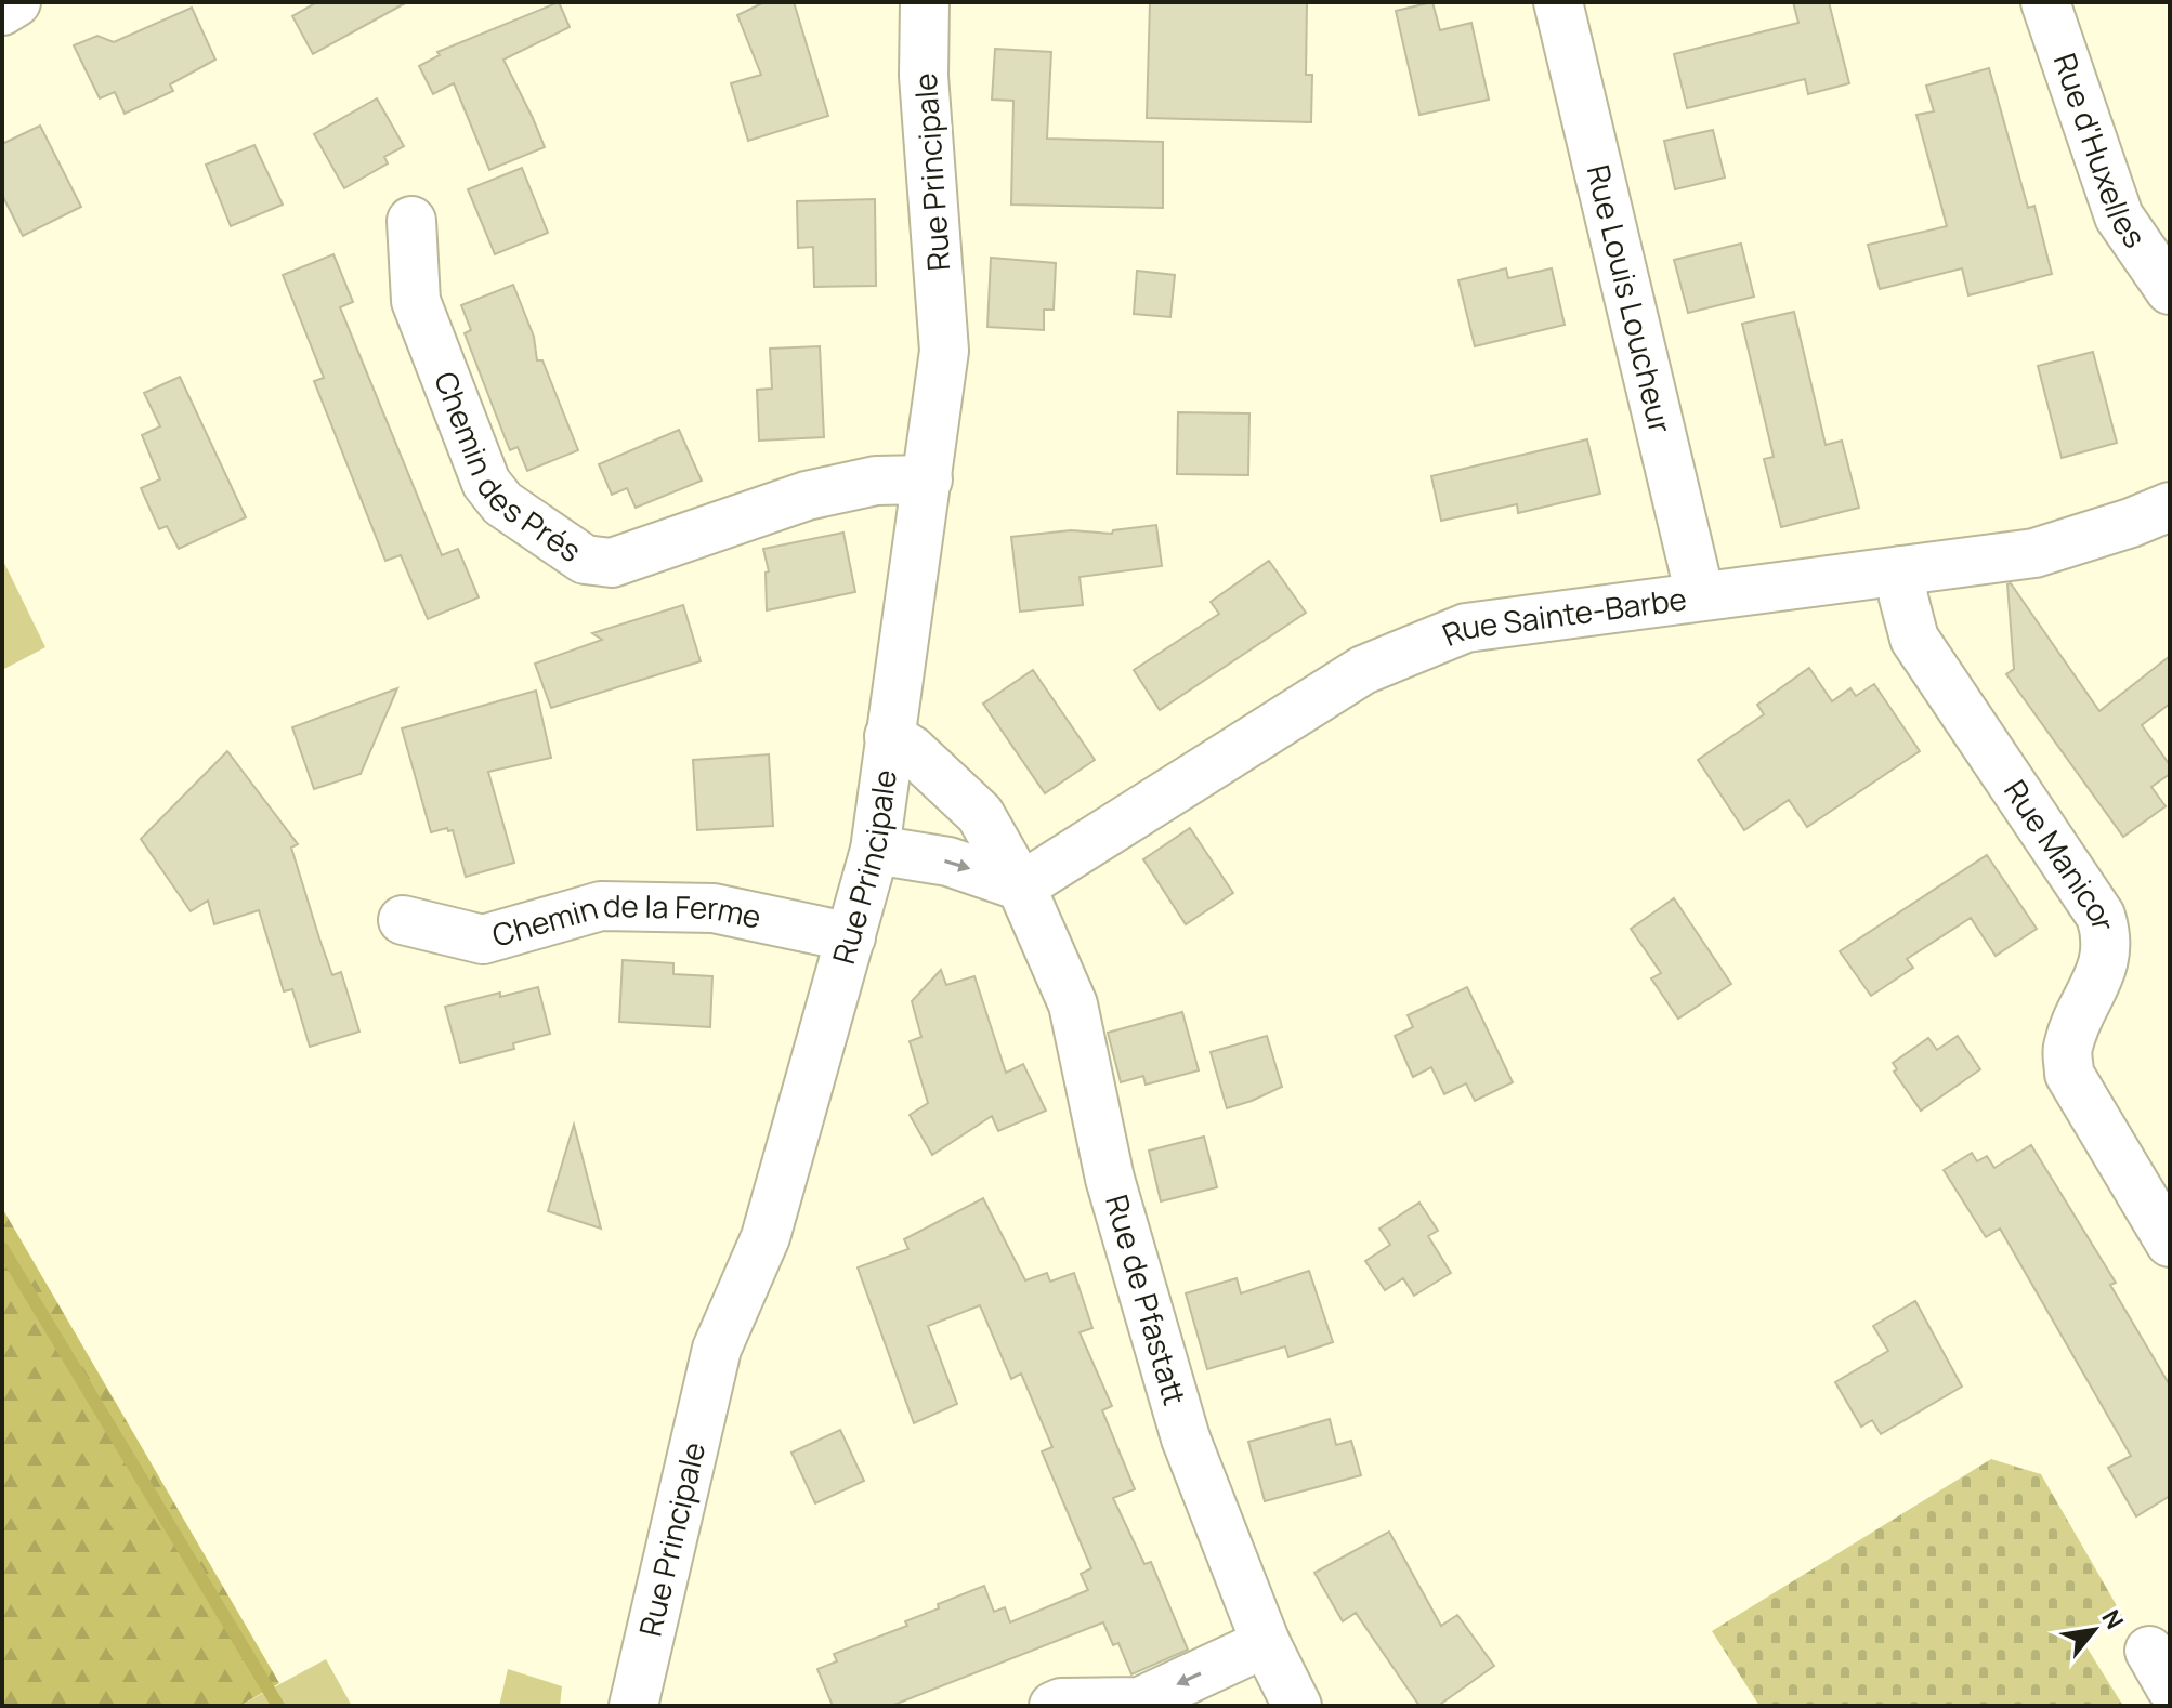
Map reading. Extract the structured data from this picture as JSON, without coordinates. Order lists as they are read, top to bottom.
{
  "streets": {
    "street": [
      "Rue d'Huxelles",
      "Rue Principale",
      "Rue Louis Loucheur",
      "Chemin des Prés",
      "Rue Sainte-Barbe",
      "Rue Manicor",
      "Chemin de la Ferme",
      "Rue de Pfastatt"
    ]
  },
  "crossings": [
    ["Rue Principale", "Chemin des Prés"],
    ["Rue Principale", "Chemin de la Ferme"],
    ["Rue Principale", "Rue de Pfastatt"],
    ["Rue Louis Loucheur", "Rue Sainte-Barbe"],
    ["Rue Sainte-Barbe", "Rue Manicor"],
    ["Rue Sainte-Barbe", "Rue de Pfastatt"]
  ],
  "north": "top right"
}
